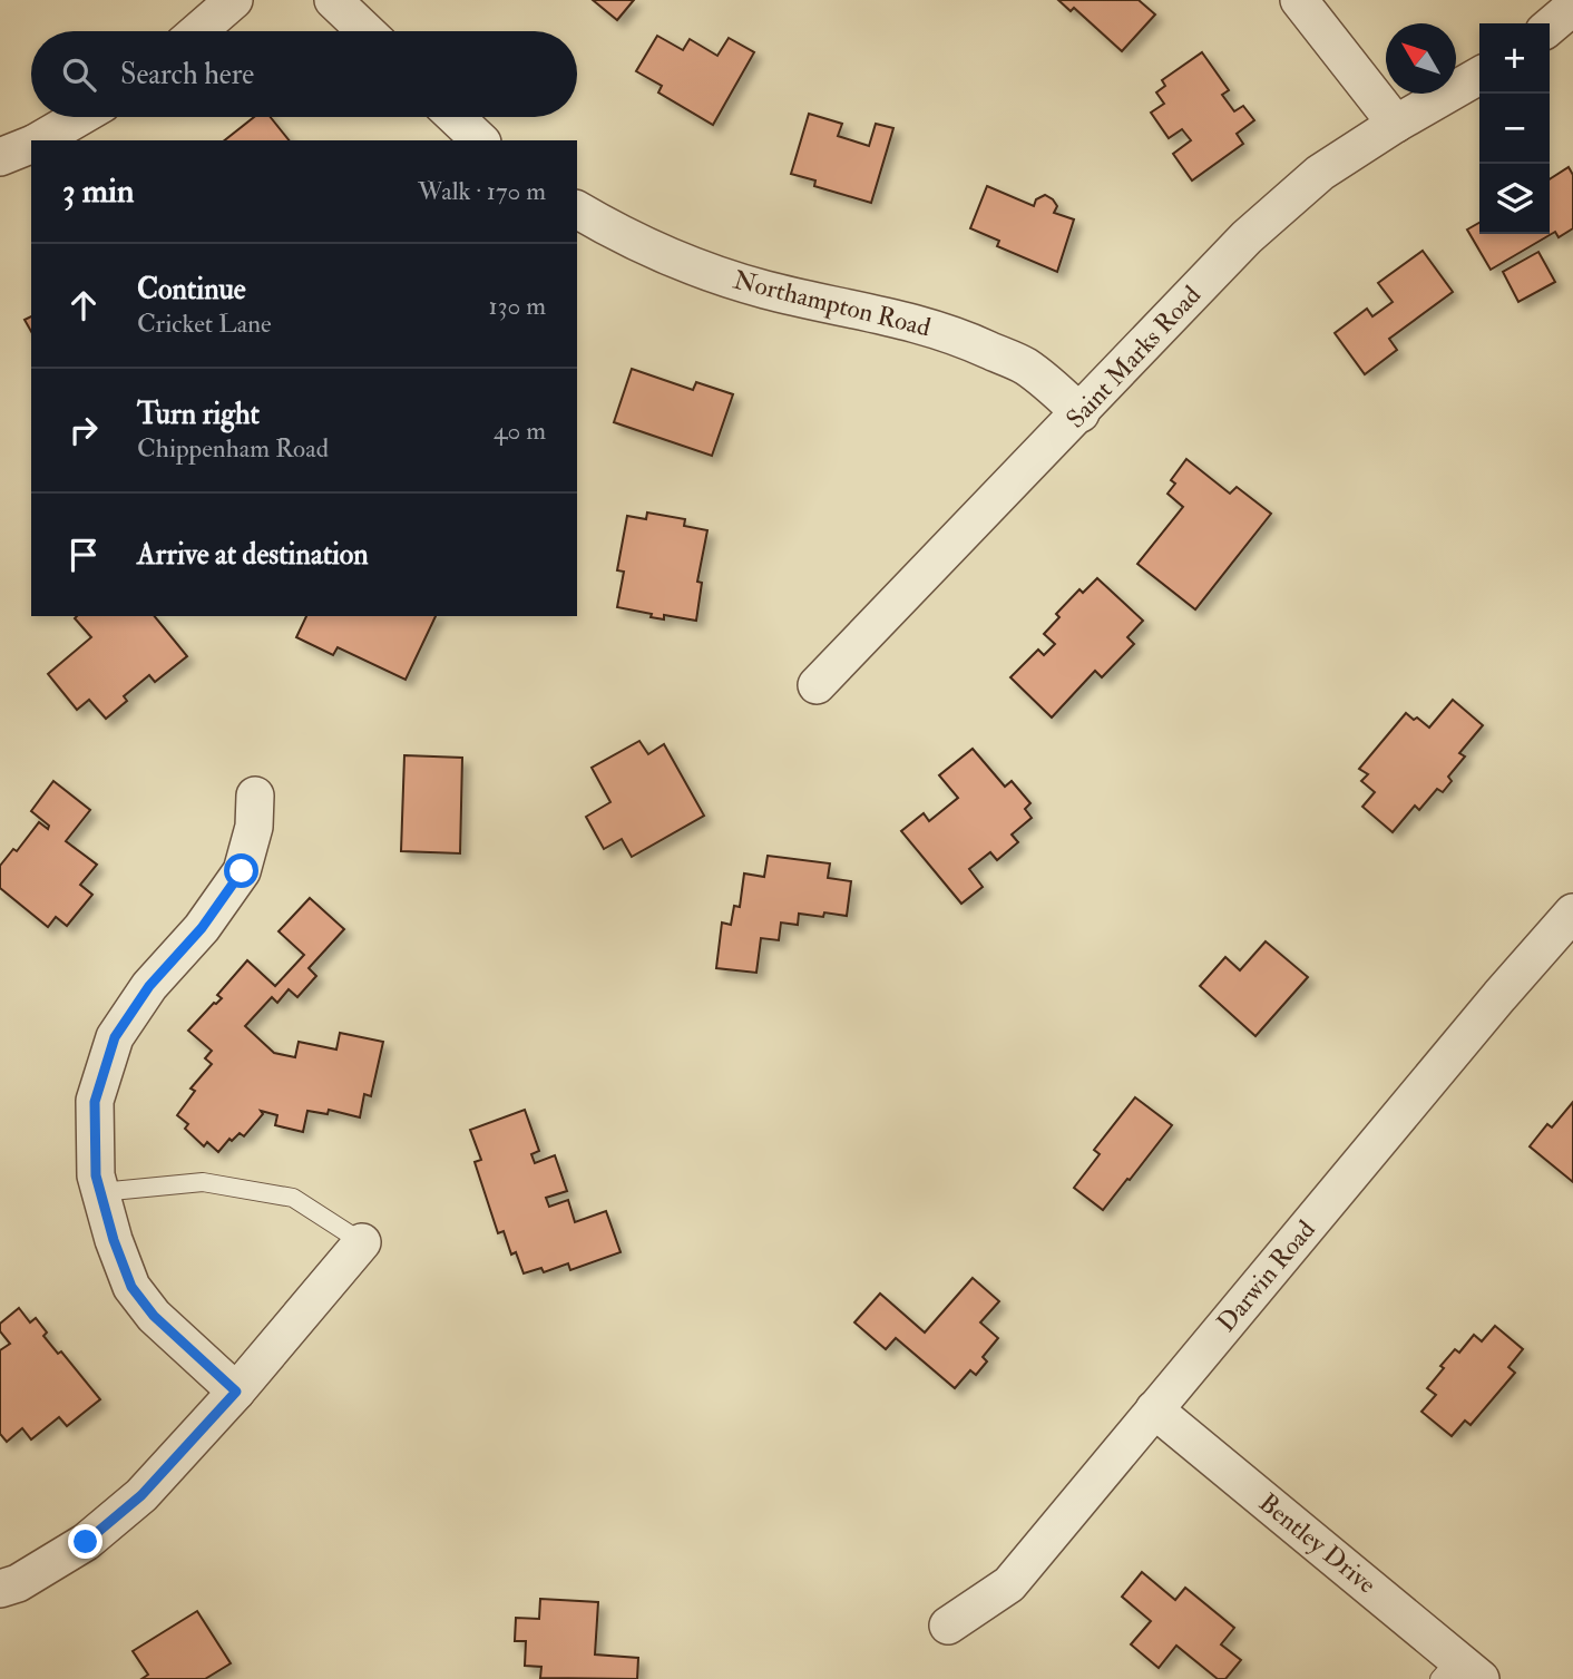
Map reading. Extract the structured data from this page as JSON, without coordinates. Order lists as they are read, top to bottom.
{
  "streets": {
    "street": [
      "Northampton Road",
      "Saint Marks Road",
      "Darwin Road",
      "Bentley Drive"
    ]
  },
  "crossings": [
    ["Northampton Road", "Saint Marks Road"],
    ["Darwin Road", "Bentley Drive"]
  ],
  "north": "top left",
  "page": {
    "map_buttons": ["+", "−"],
    "search": "Search here",
    "heading": ["3 min", "Walk · 170 m"],
    "list": [
      ["Continue", "Cricket Lane", "130 m"],
      ["Turn right", "Chippenham Road", "40 m"],
      "Arrive at destination"
    ]
  }
}
